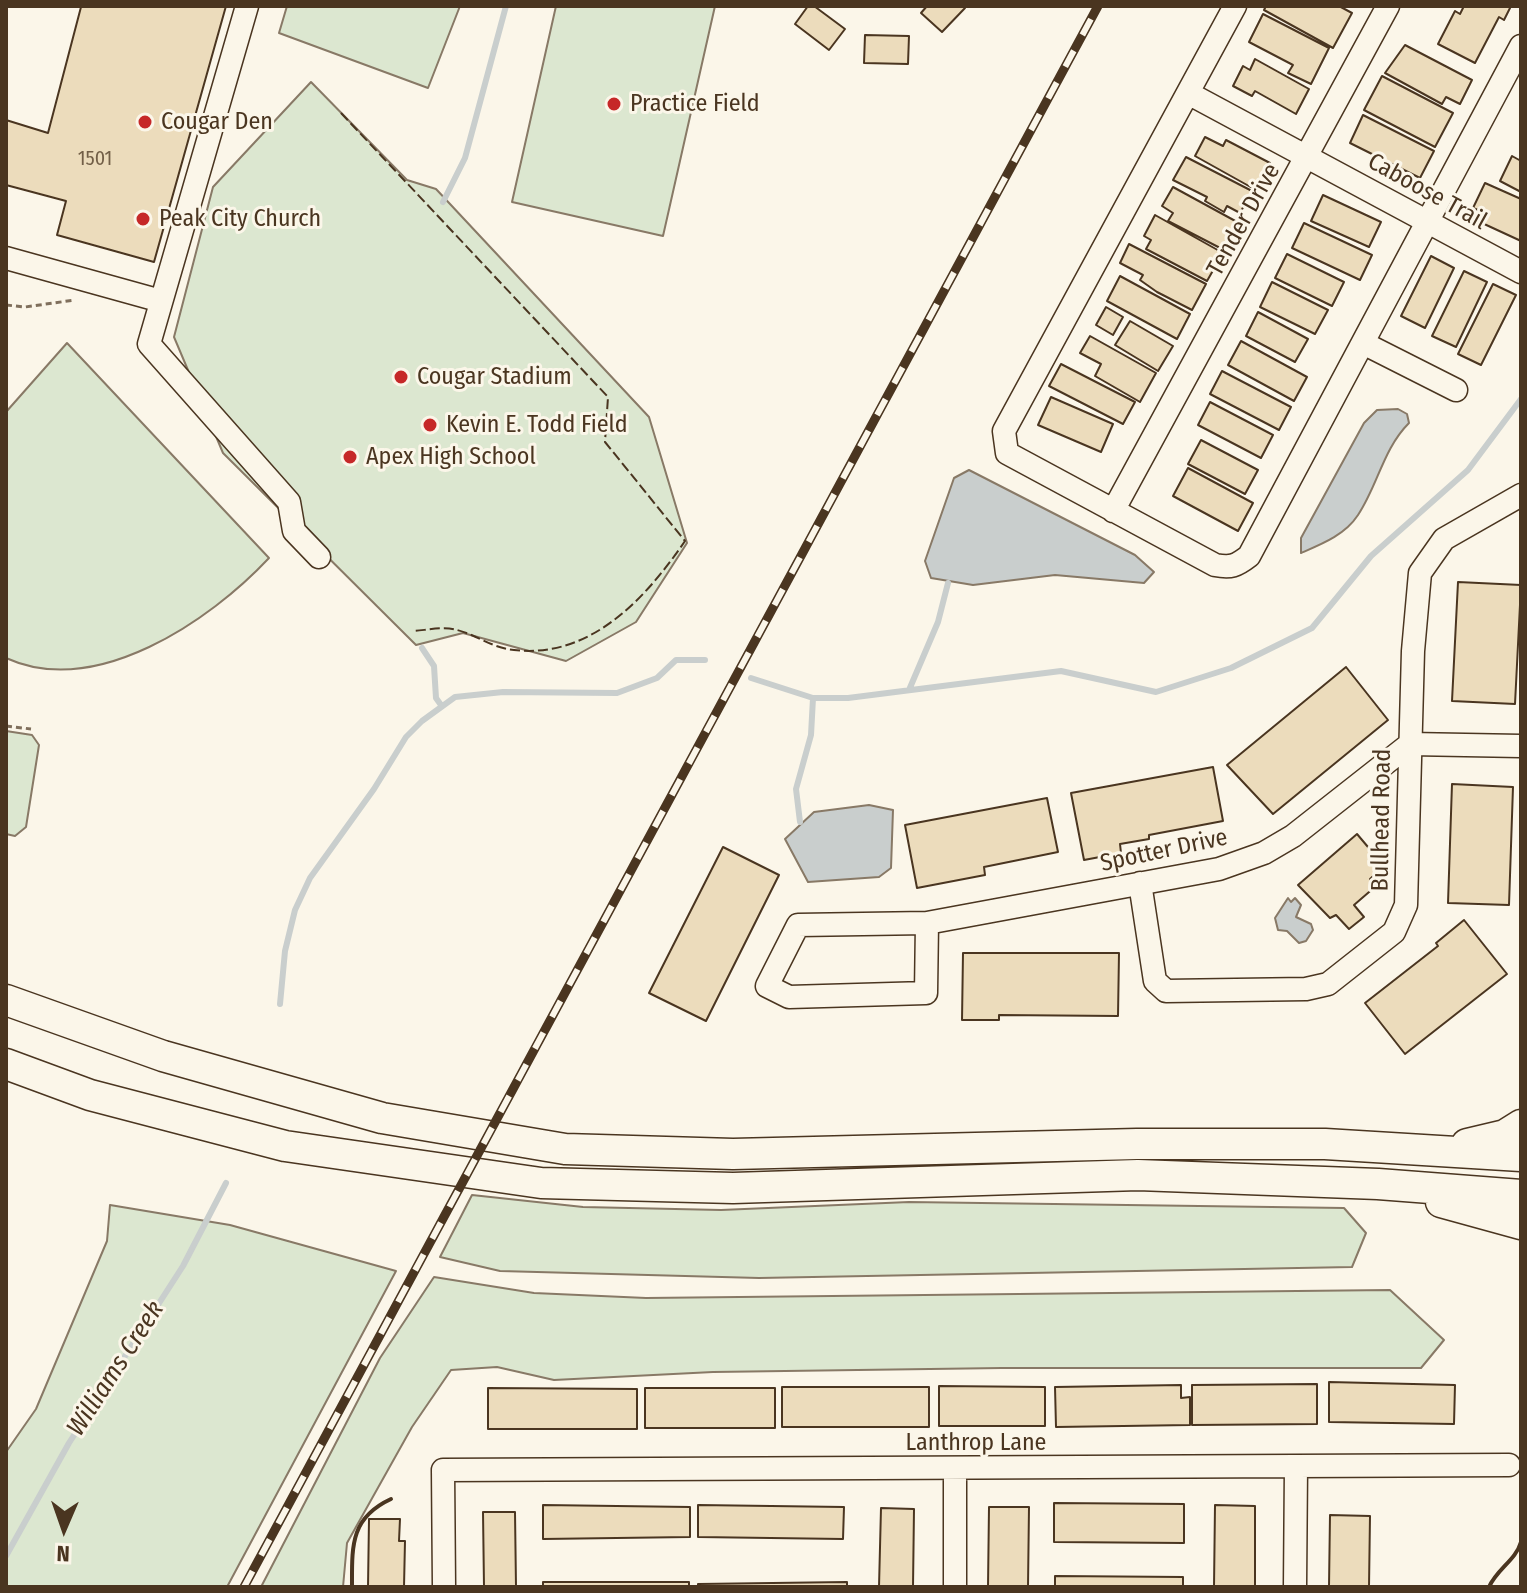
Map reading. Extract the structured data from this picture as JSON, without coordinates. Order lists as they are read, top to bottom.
{
  "streets": {
    "street": [
      "Caboose Trail",
      "Tender Drive",
      "Bullhead Road",
      "Spotter Drive",
      "Lanthrop Lane"
    ]
  },
  "crossings": [
    ["Caboose Trail", "Tender Drive"],
    ["Bullhead Road", "Spotter Drive"]
  ],
  "water": ["Williams Creek"],
  "places": [
    "Practice Field",
    "Cougar Den",
    "Peak City Church",
    "Cougar Stadium",
    "Kevin E. Todd Field",
    "Apex High School"
  ],
  "house_numbers": ["1501"],
  "north": "bottom"
}
